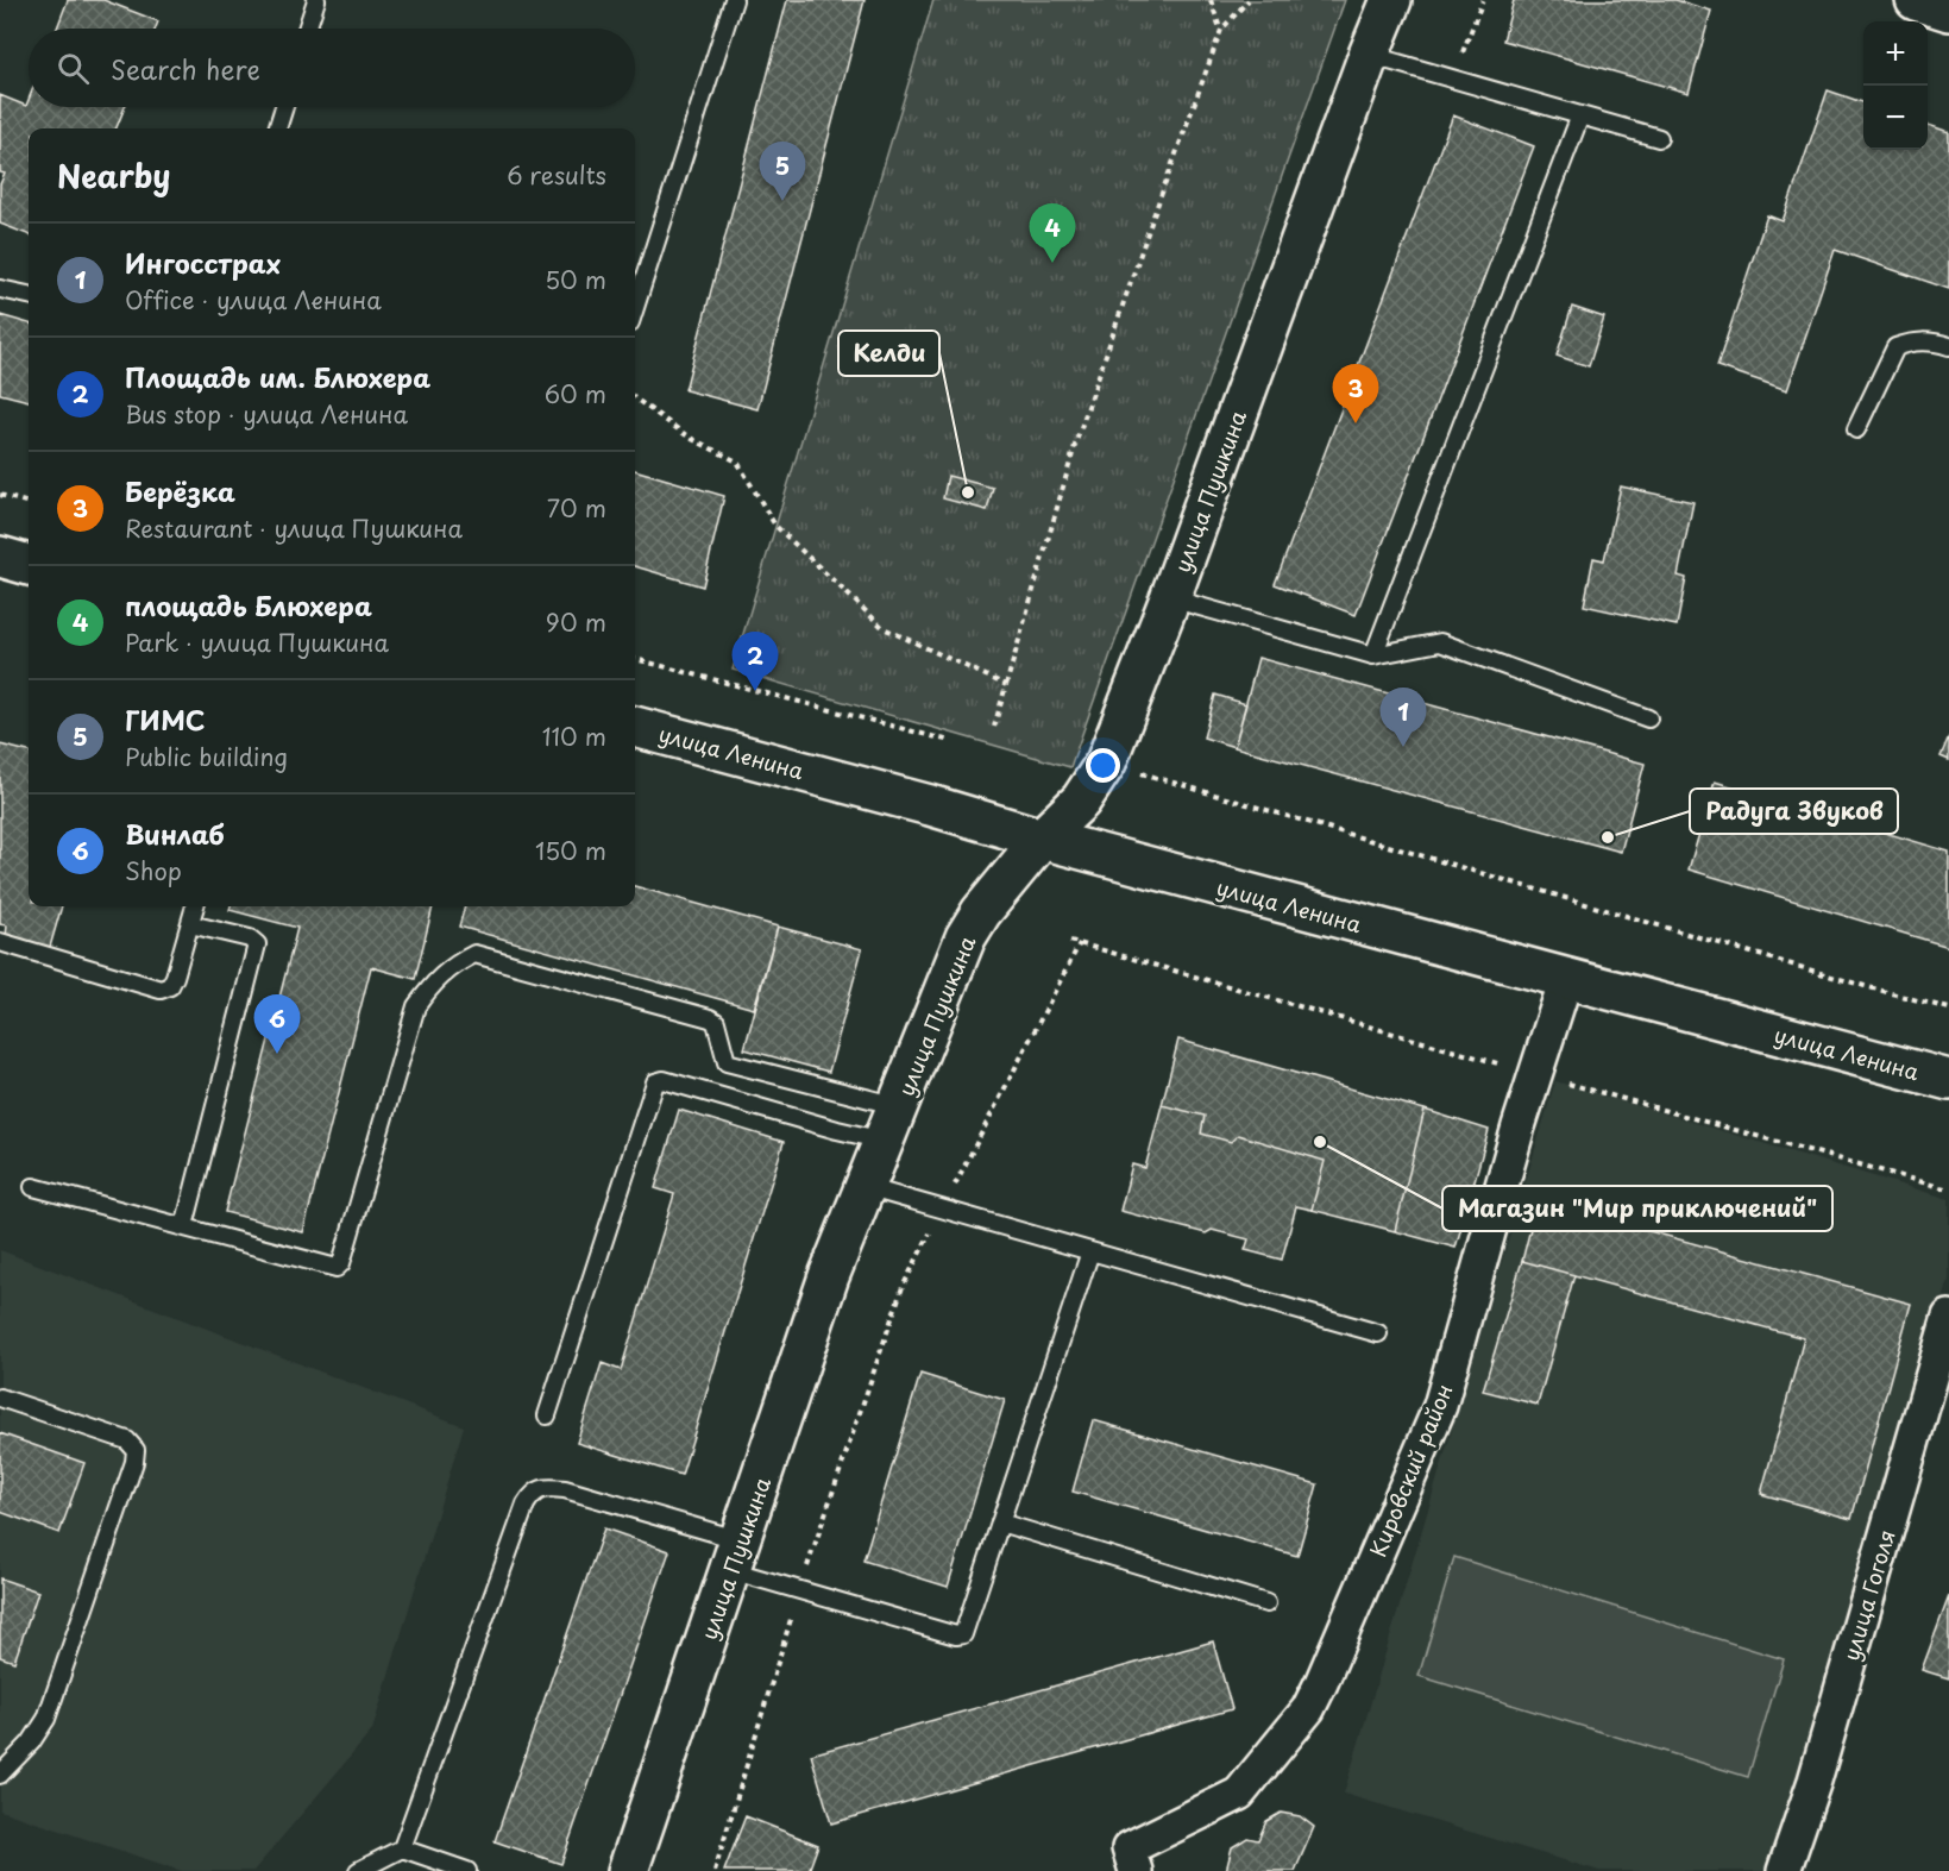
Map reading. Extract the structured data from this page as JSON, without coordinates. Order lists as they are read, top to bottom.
{
  "streets": {
    "street": [
      "улица Пушкина",
      "улица Ленина",
      "Кировский район",
      "улица Гоголя"
    ]
  },
  "crossings": [
    ["улица Пушкина", "улица Ленина"],
    ["улица Ленина", "Кировский район"]
  ],
  "places": ["Келди", "Радуга Звуков", "Магазин \"Мир приключений\""],
  "page": {
    "map_buttons": ["+", "−"],
    "search": "Search here",
    "heading": ["Nearby", "6 results"],
    "pins": [
      "5",
      "4",
      "3",
      "2",
      "1",
      "6"
    ],
    "list": [
      {
        "mark": "1",
        "name": "Ингосстрах",
        "note": "Office · улица Ленина",
        "value": "50 m"
      },
      {
        "mark": "2",
        "name": "Площадь им. Блюхера",
        "note": "Bus stop · улица Ленина",
        "value": "60 m"
      },
      {
        "mark": "3",
        "name": "Берёзка",
        "note": "Restaurant · улица Пушкина",
        "value": "70 m"
      },
      {
        "mark": "4",
        "name": "площадь Блюхера",
        "note": "Park · улица Пушкина",
        "value": "90 m"
      },
      {
        "mark": "5",
        "name": "ГИМС",
        "note": "Public building",
        "value": "110 m"
      },
      {
        "mark": "6",
        "name": "Винлаб",
        "note": "Shop",
        "value": "150 m"
      }
    ]
  }
}
